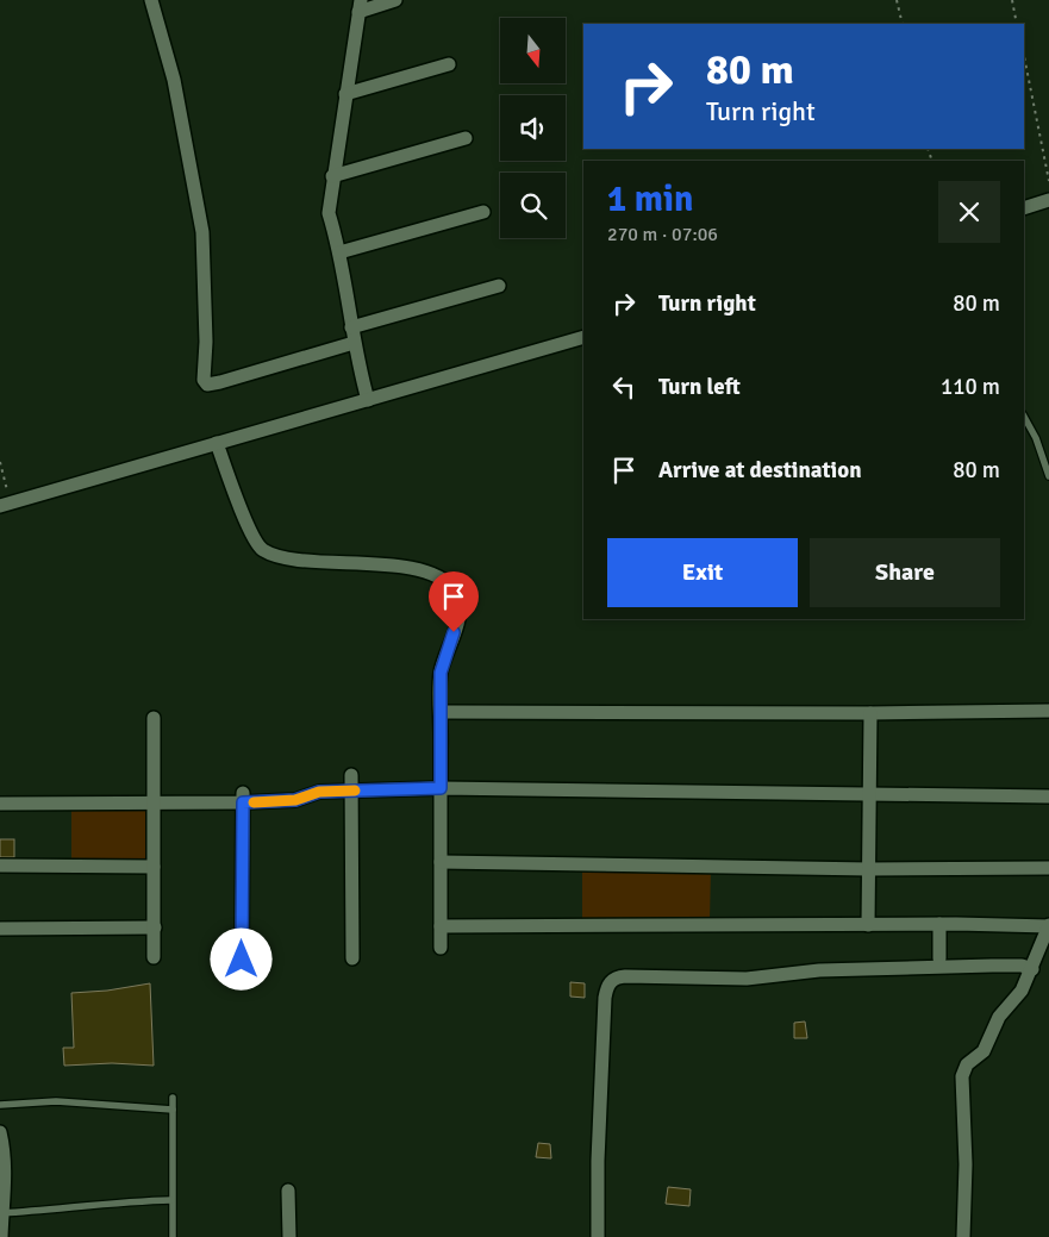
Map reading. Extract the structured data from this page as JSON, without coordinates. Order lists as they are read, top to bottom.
{
  "north": "bottom",
  "page": {
    "turn": ["80 m", "Turn right"],
    "heading": ["1 min", "270 m · 07:06"],
    "list": [
      {
        "name": "Turn right",
        "value": "80 m"
      },
      {
        "name": "Turn left",
        "value": "110 m"
      },
      {
        "name": "Arrive at destination",
        "value": "80 m"
      }
    ],
    "buttons": ["Exit", "Share"]
  }
}
